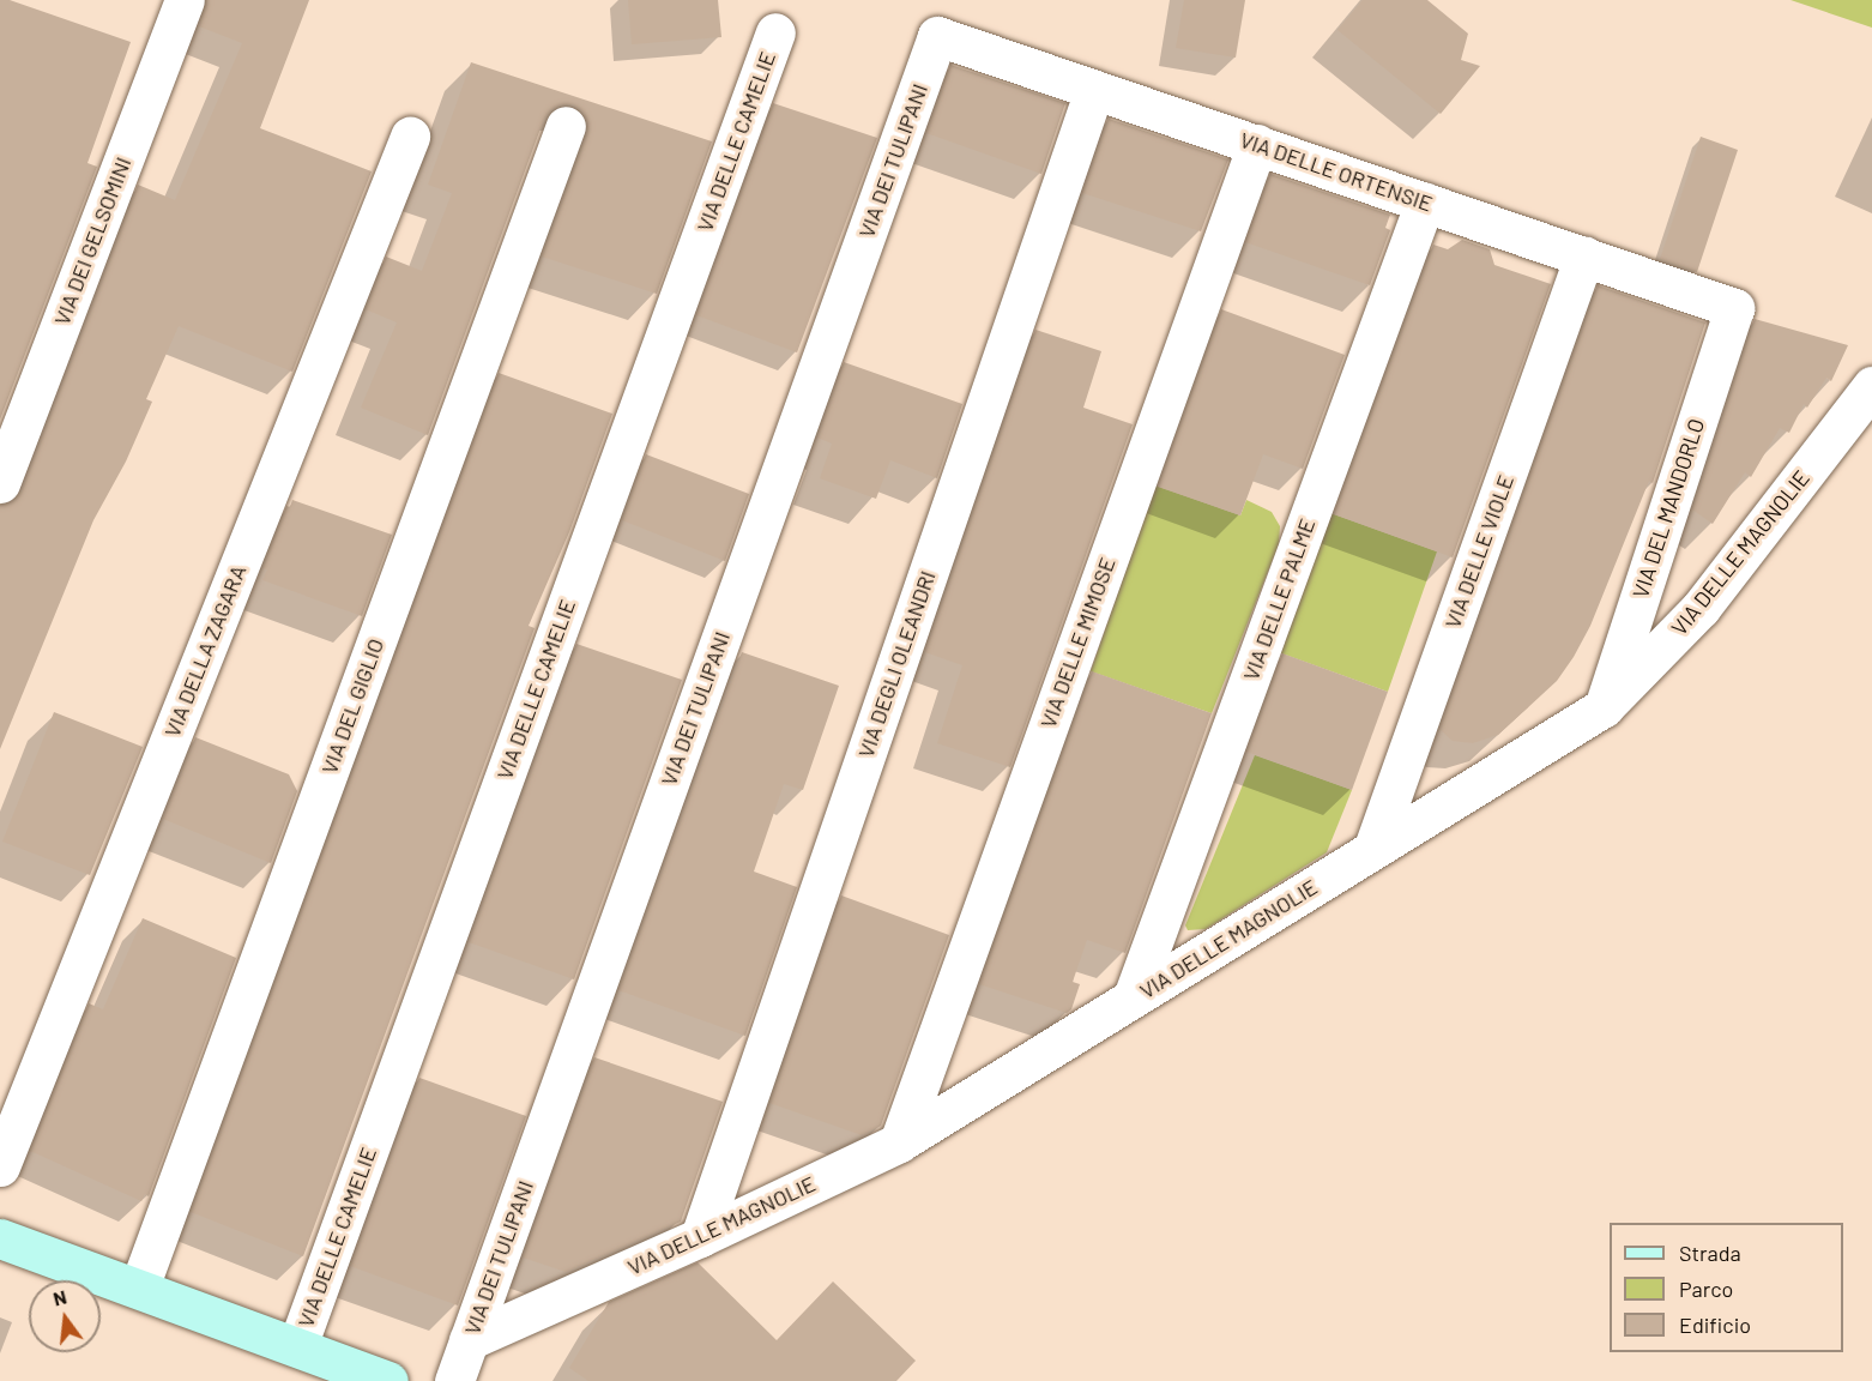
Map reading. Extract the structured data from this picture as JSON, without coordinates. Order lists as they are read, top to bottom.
{
  "streets": {
    "street": [
      "VIA DELLE CAMELIE",
      "VIA DEI TULIPANI",
      "VIA DELLE ORTENSIE",
      "VIA DEI GELSOMINI",
      "VIA DEL MANDORLO",
      "VIA DELLE VIOLE",
      "VIA DELLE MAGNOLIE",
      "VIA DELLE PALME",
      "VIA DELLE MIMOSE",
      "VIA DELLA ZAGARA",
      "VIA DEGLI OLEANDRI",
      "VIA DEL GIGLIO"
    ]
  },
  "crossings": [
    ["VIA DEI TULIPANI", "VIA DELLE ORTENSIE"],
    ["VIA DEI TULIPANI", "VIA DELLE MAGNOLIE"],
    ["VIA DELLE ORTENSIE", "VIA DEL MANDORLO"],
    ["VIA DELLE ORTENSIE", "VIA DELLE VIOLE"],
    ["VIA DELLE ORTENSIE", "VIA DELLE PALME"],
    ["VIA DELLE ORTENSIE", "VIA DELLE MIMOSE"],
    ["VIA DELLE ORTENSIE", "VIA DEGLI OLEANDRI"],
    ["VIA DEL MANDORLO", "VIA DELLE MAGNOLIE"],
    ["VIA DELLE VIOLE", "VIA DELLE MAGNOLIE"],
    ["VIA DELLE MAGNOLIE", "VIA DELLE PALME"],
    ["VIA DELLE MAGNOLIE", "VIA DELLE MIMOSE"],
    ["VIA DELLE MAGNOLIE", "VIA DEGLI OLEANDRI"]
  ],
  "legend": ["Strada", "Parco", "Edificio"],
  "north": "top"
}
